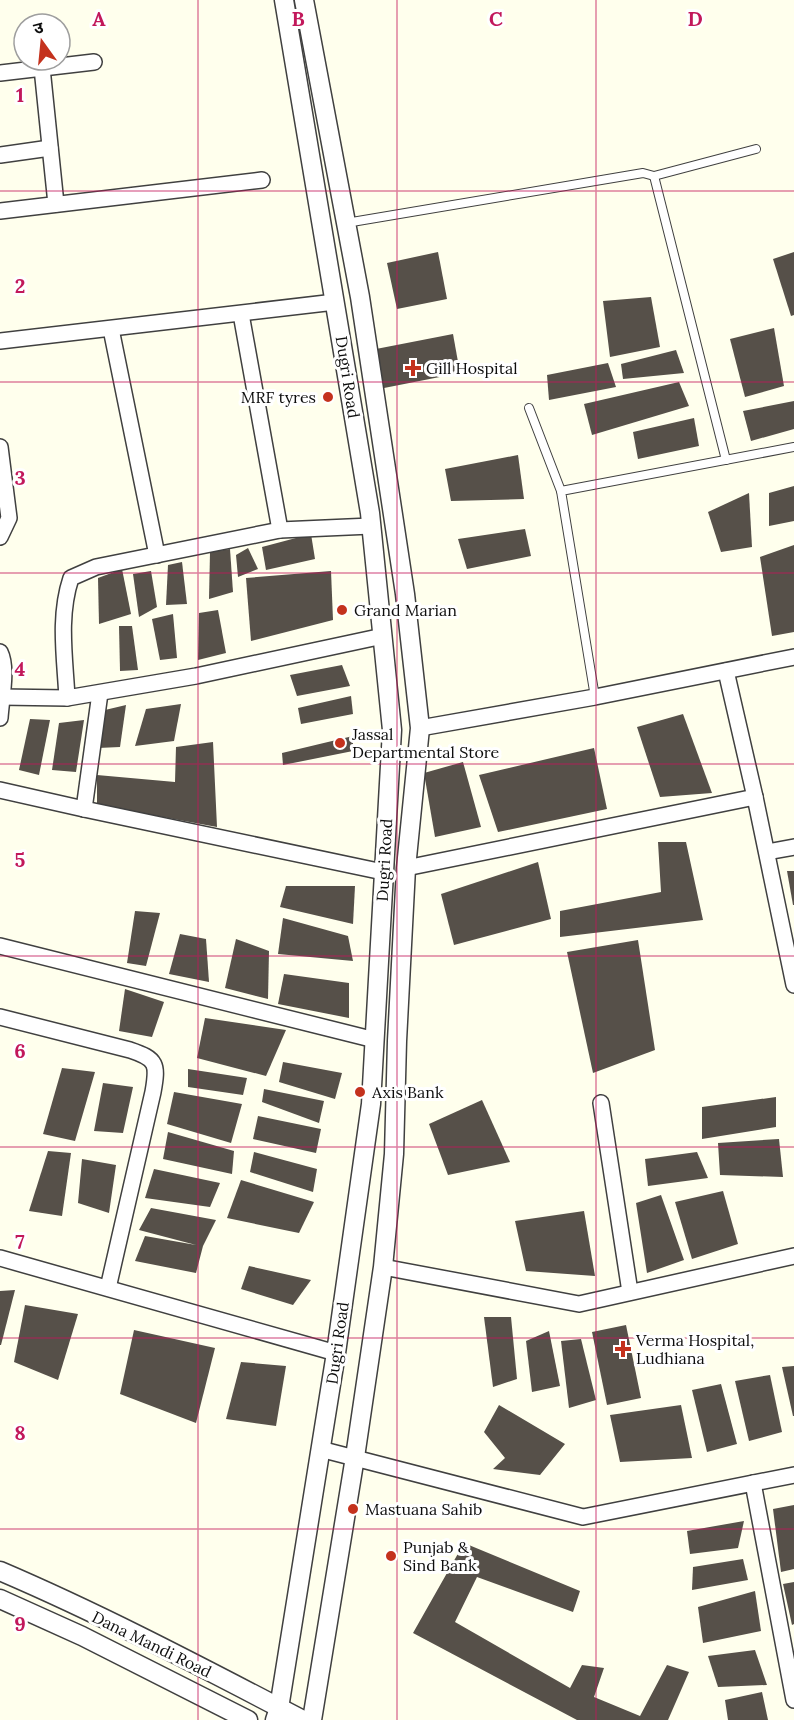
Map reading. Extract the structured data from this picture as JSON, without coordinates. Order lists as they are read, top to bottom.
{
  "streets": {
    "street": ["Dugri Road", "Dana Mandi Road"]
  },
  "crossings": [
    ["Dugri Road", "Dana Mandi Road"]
  ],
  "places": {
    "health": ["Gill Hospital", "Verma Hospital, Ludhiana"],
    "other": [
      "MRF tyres",
      "Grand Marian",
      "Jassal Departmental Store",
      "Axis Bank",
      "Mastuana Sahib",
      "Punjab & Sind Bank"
    ]
  },
  "north": "top",
  "grid": {
    "columns": [
      "A",
      "B",
      "C",
      "D"
    ],
    "rows": [
      "1",
      "2",
      "3",
      "4",
      "5",
      "6",
      "7",
      "8",
      "9"
    ]
  }
}
